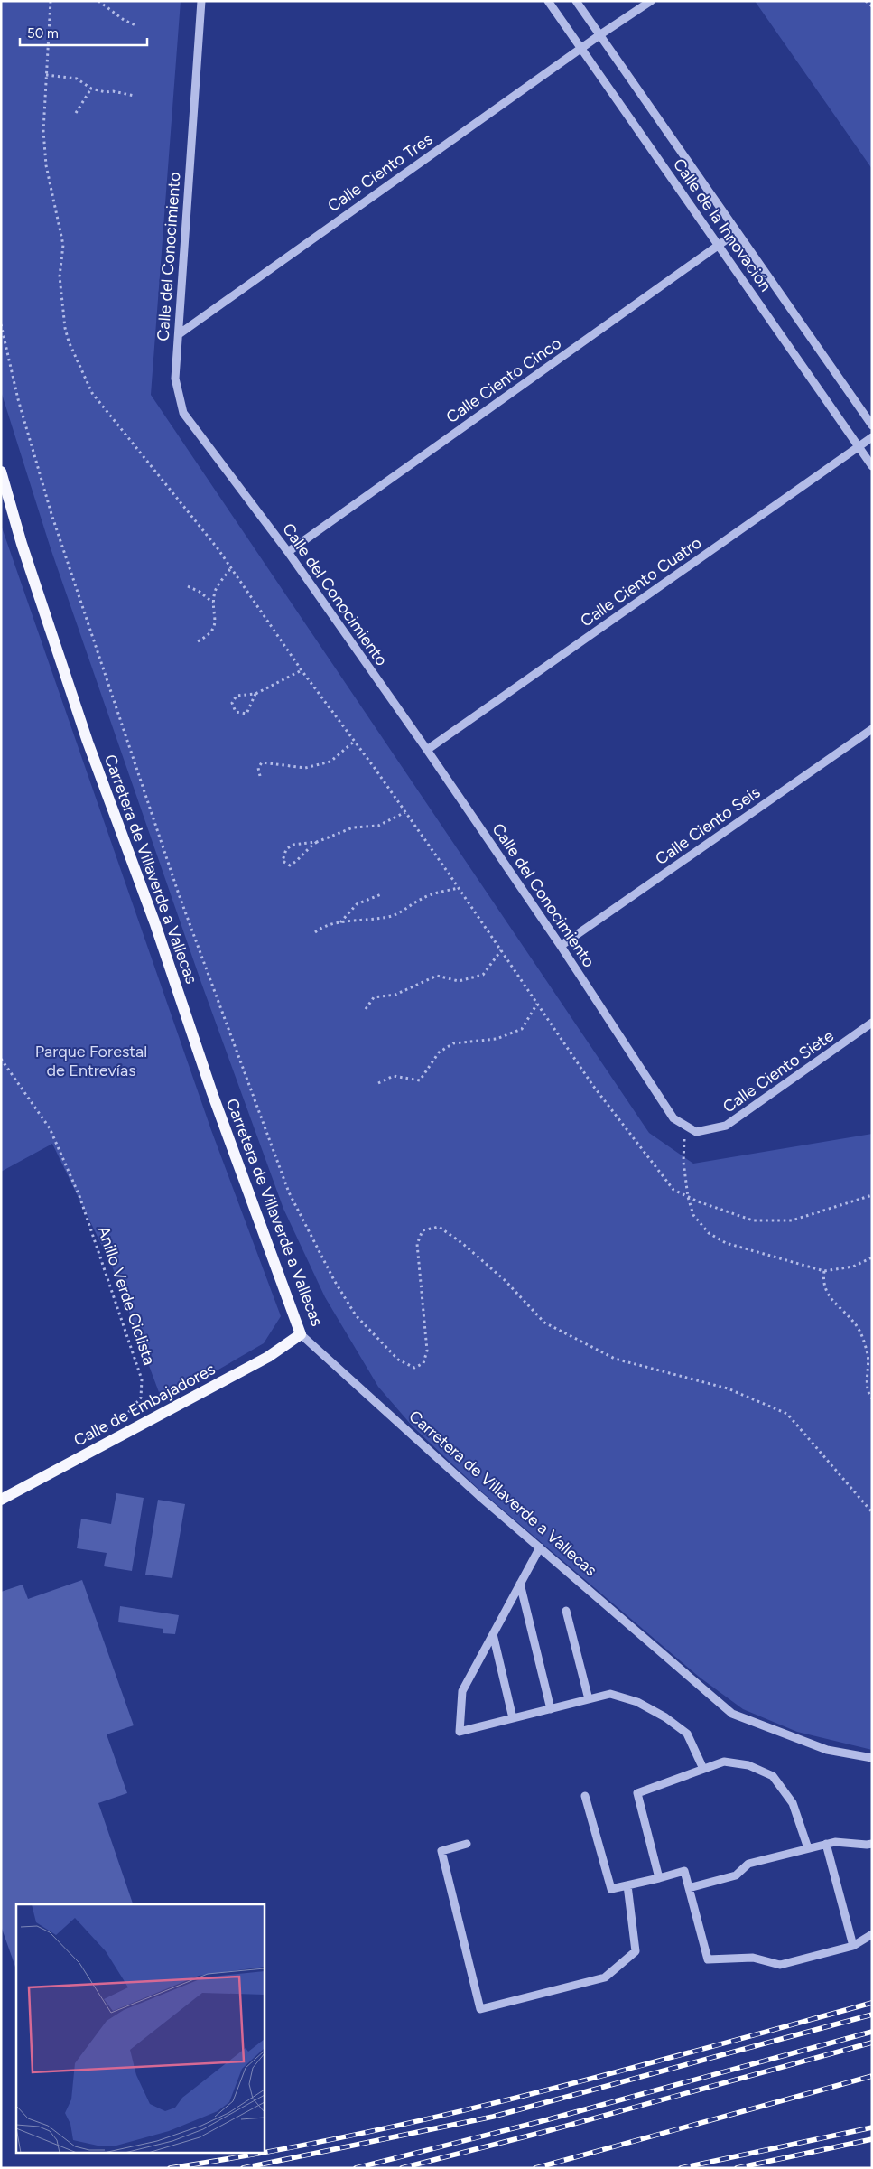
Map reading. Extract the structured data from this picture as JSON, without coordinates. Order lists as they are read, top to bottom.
{
  "streets": {
    "main road": ["Carretera de Villaverde a Vallecas", "Calle de Embajadores"],
    "street": [
      "Calle Ciento Tres",
      "Calle de la Innovación",
      "Calle del Conocimiento",
      "Calle Ciento Cinco",
      "Calle Ciento Cuatro",
      "Calle Ciento Seis",
      "Calle Ciento Siete"
    ],
    "path": ["Anillo Verde Ciclista"]
  },
  "crossings": [
    ["Calle Ciento Tres", "Calle de la Innovación"],
    ["Calle Ciento Tres", "Calle del Conocimiento"],
    ["Calle de la Innovación", "Calle Ciento Cinco"],
    ["Calle de la Innovación", "Calle Ciento Cuatro"],
    ["Calle del Conocimiento", "Calle Ciento Cinco"],
    ["Calle del Conocimiento", "Calle Ciento Cuatro"],
    ["Calle del Conocimiento", "Calle Ciento Seis"],
    ["Calle del Conocimiento", "Calle Ciento Siete"],
    ["Carretera de Villaverde a Vallecas", "Calle de Embajadores"]
  ],
  "parks": ["Parque Forestal de Entrevías"],
  "scale_bar": "50 m"
}
